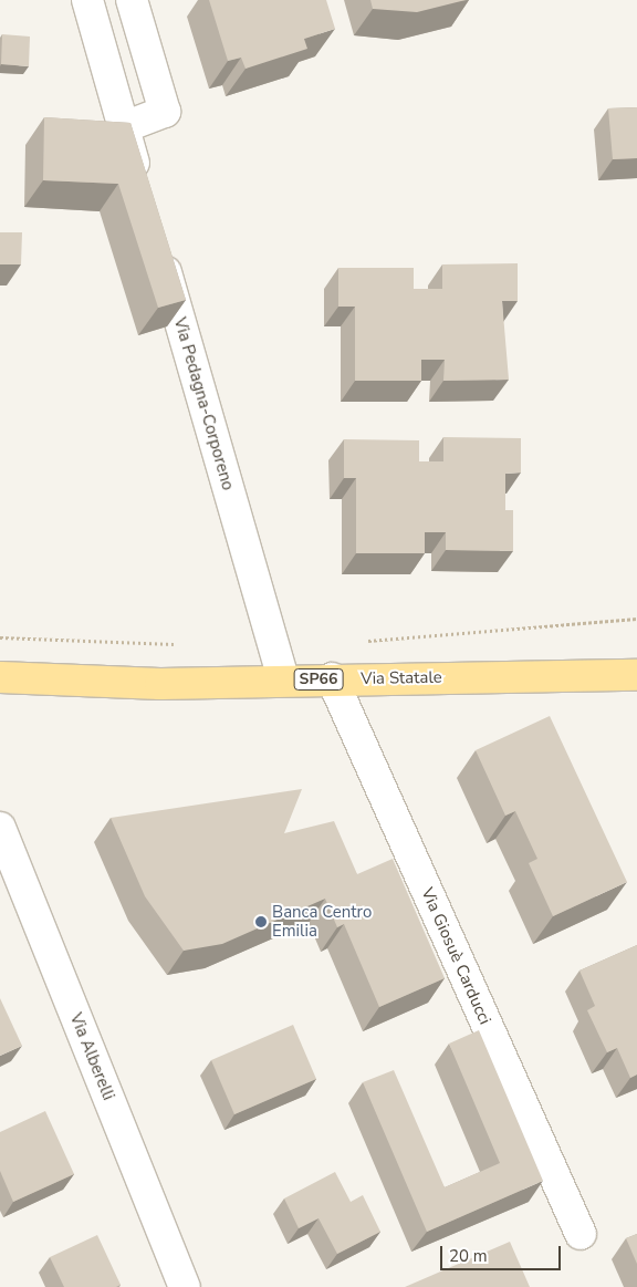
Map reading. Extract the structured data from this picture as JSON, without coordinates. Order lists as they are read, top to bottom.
{
  "streets": {
    "main road": ["Via Statale", "SP66"],
    "street": ["Via Pedagna-Corporeno", "Via Giosuè Carducci", "Via Alberelli"]
  },
  "crossings": [
    ["Via Pedagna-Corporeno", "Via Statale"],
    ["Via Statale", "Via Giosuè Carducci"]
  ],
  "places": ["Banca Centro Emilia"],
  "scale_bar": "20 m"
}
